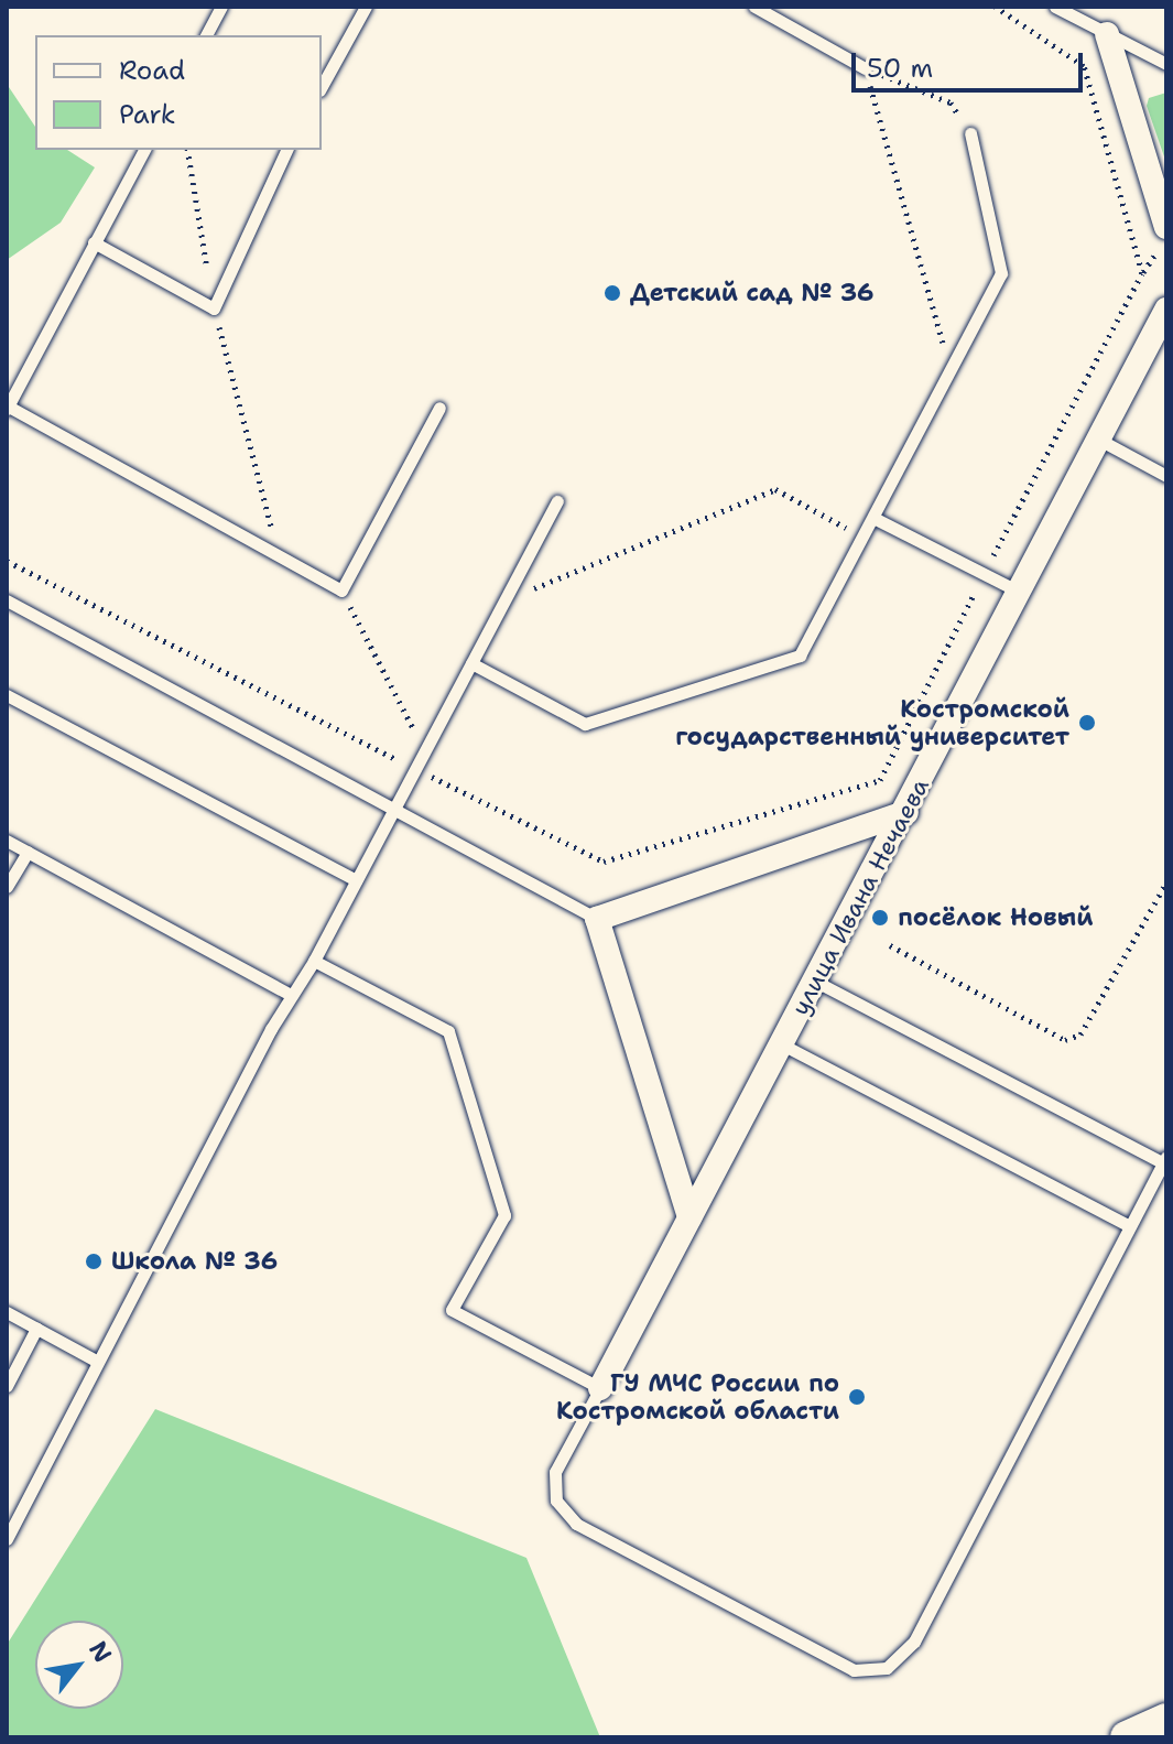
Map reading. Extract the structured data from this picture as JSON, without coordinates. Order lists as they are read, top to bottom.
{
  "streets": {
    "street": ["улица Ивана Нечаева"]
  },
  "places": [
    "Детский сад № 36",
    "Костромской государственный университет",
    "посёлок Новый",
    "Школа № 36",
    "ГУ МЧС России по Костромской области"
  ],
  "legend": ["Road", "Park"],
  "scale_bar": "50 m",
  "north": "top right"
}
